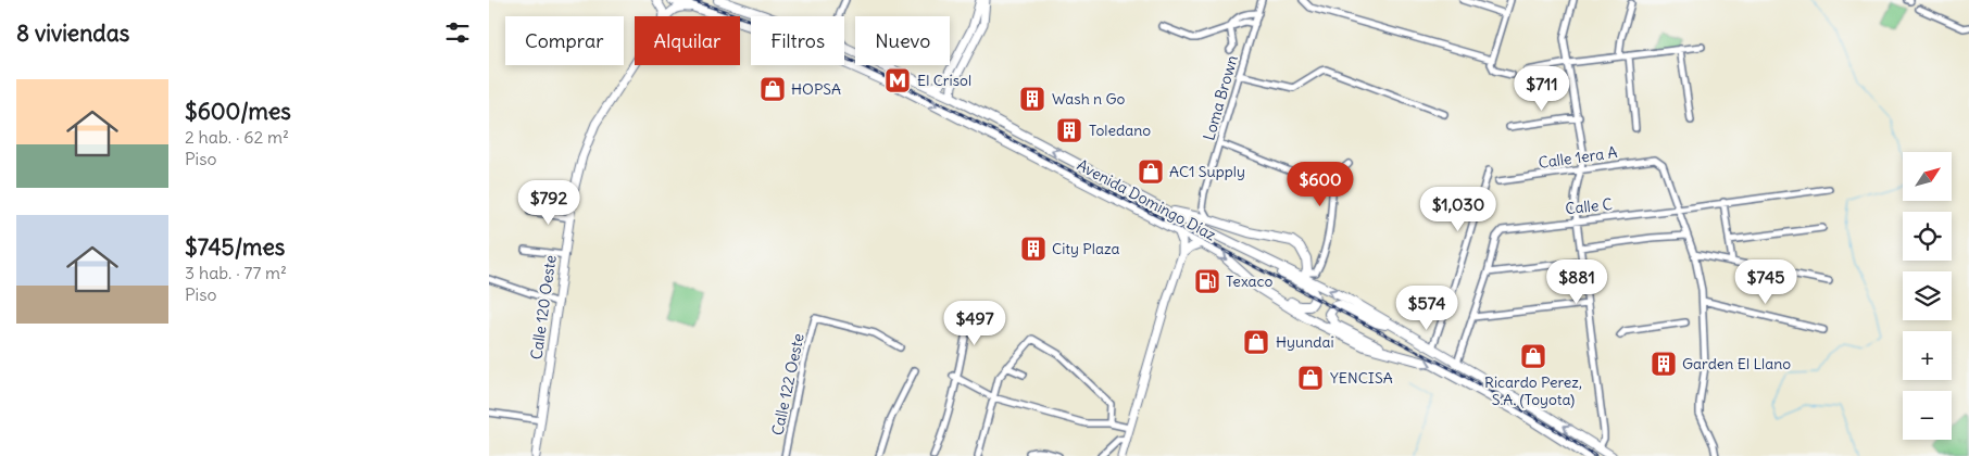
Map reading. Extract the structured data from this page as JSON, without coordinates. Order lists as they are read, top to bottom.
{
  "streets": {
    "main road": ["Avenida Domingo Díaz"],
    "street": [
      "Loma Brown",
      "Calle 1era A",
      "Calle C",
      "Calle 120 Oeste",
      "Calle 122 Oeste"
    ]
  },
  "crossings": [
    ["Calle 1era A", "Calle C"],
    ["Avenida Domingo Díaz", "Calle 120 Oeste"]
  ],
  "places": {
    "metro station": ["El Crisol"],
    "shop": [
      "HOPSA",
      "AC1 Supply",
      "Hyundai",
      "Ricardo Perez, S.A. (Toyota)",
      "YENCISA"
    ],
    "building": [
      "Wash n Go",
      "Toledano",
      "City Plaza",
      "Garden El Llano"
    ],
    "fuel station": ["Texaco"]
  },
  "north": "top right",
  "page": {
    "heading": "8 viviendas",
    "chip": [
      "Comprar",
      "Alquilar",
      "Filtros",
      "Nuevo"
    ],
    "list": [
      {
        "name": "$600/mes",
        "note": "2 hab. · 62 m² · Piso"
      },
      {
        "name": "$745/mes",
        "note": "3 hab. · 77 m² · Piso"
      }
    ],
    "price": [
      "$711",
      "$600",
      "$792",
      "$1,030",
      "$881",
      "$745",
      "$574",
      "$497"
    ],
    "map_buttons": ["+", "−"]
  }
}
